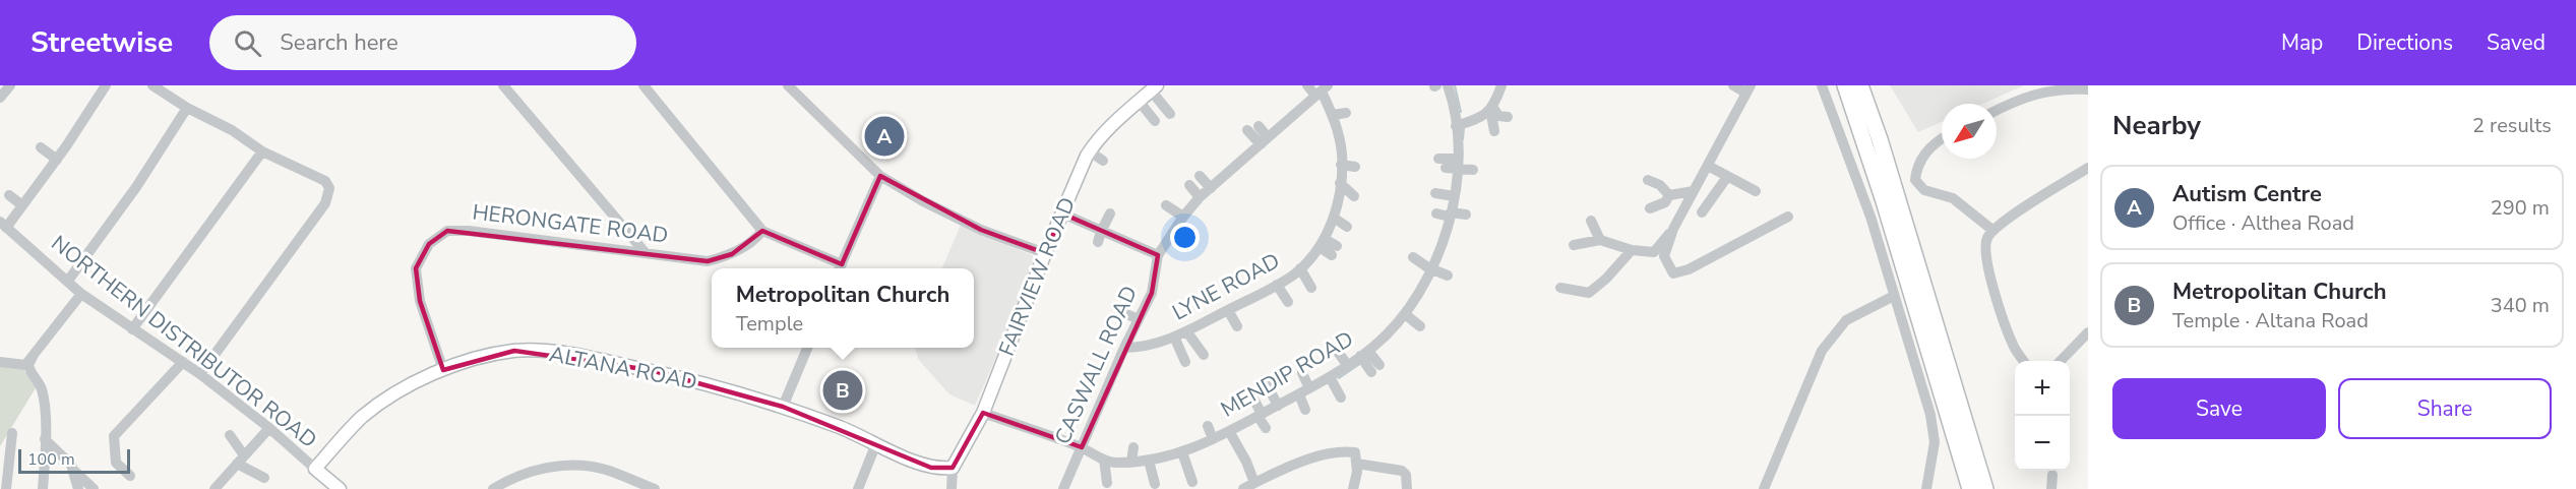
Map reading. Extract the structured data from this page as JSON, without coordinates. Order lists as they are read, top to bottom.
{
  "streets": {
    "main road": ["FAIRVIEW ROAD", "ALTANA ROAD"],
    "street": [
      "HERONGATE ROAD",
      "LYNE ROAD",
      "NORTHERN DISTRIBUTOR ROAD",
      "CASWALL ROAD",
      "MENDIP ROAD"
    ]
  },
  "crossings": [
    ["HERONGATE ROAD", "ALTANA ROAD"],
    ["FAIRVIEW ROAD", "ALTANA ROAD"],
    ["FAIRVIEW ROAD", "MENDIP ROAD"],
    ["LYNE ROAD", "CASWALL ROAD"],
    ["NORTHERN DISTRIBUTOR ROAD", "ALTANA ROAD"],
    ["CASWALL ROAD", "MENDIP ROAD"]
  ],
  "scale_bar": "100 m",
  "north": "bottom left",
  "page": {
    "header": "Streetwise",
    "search": "Search here",
    "nav": ["Map", "Directions", "Saved"],
    "heading": ["Nearby", "2 results"],
    "pins": ["A", "B"],
    "list": [
      {
        "mark": "A",
        "name": "Autism Centre",
        "note": "Office · Althea Road",
        "value": "290 m"
      },
      {
        "mark": "B",
        "name": "Metropolitan Church",
        "note": "Temple · Altana Road",
        "value": "340 m"
      }
    ],
    "popup": ["Metropolitan Church", "Temple"],
    "buttons": ["Save", "Share"],
    "map_buttons": ["+", "−"],
    "scale": "100 m"
  }
}
